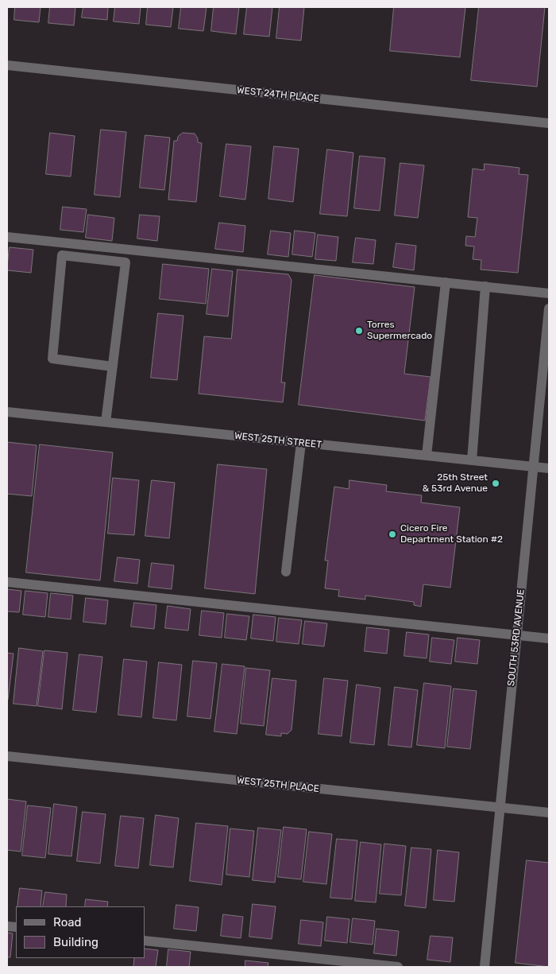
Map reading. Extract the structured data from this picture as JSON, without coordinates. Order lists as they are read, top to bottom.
{
  "streets": {
    "street": [
      "WEST 24TH PLACE",
      "WEST 25TH STREET",
      "SOUTH 53RD AVENUE",
      "WEST 25TH PLACE"
    ]
  },
  "crossings": [
    ["WEST 25TH STREET", "SOUTH 53RD AVENUE"],
    ["SOUTH 53RD AVENUE", "WEST 25TH PLACE"]
  ],
  "places": ["Torres Supermercado", "25th Street & 53rd Avenue", "Cicero Fire Department Station #2"],
  "legend": ["Road", "Building"]
}
